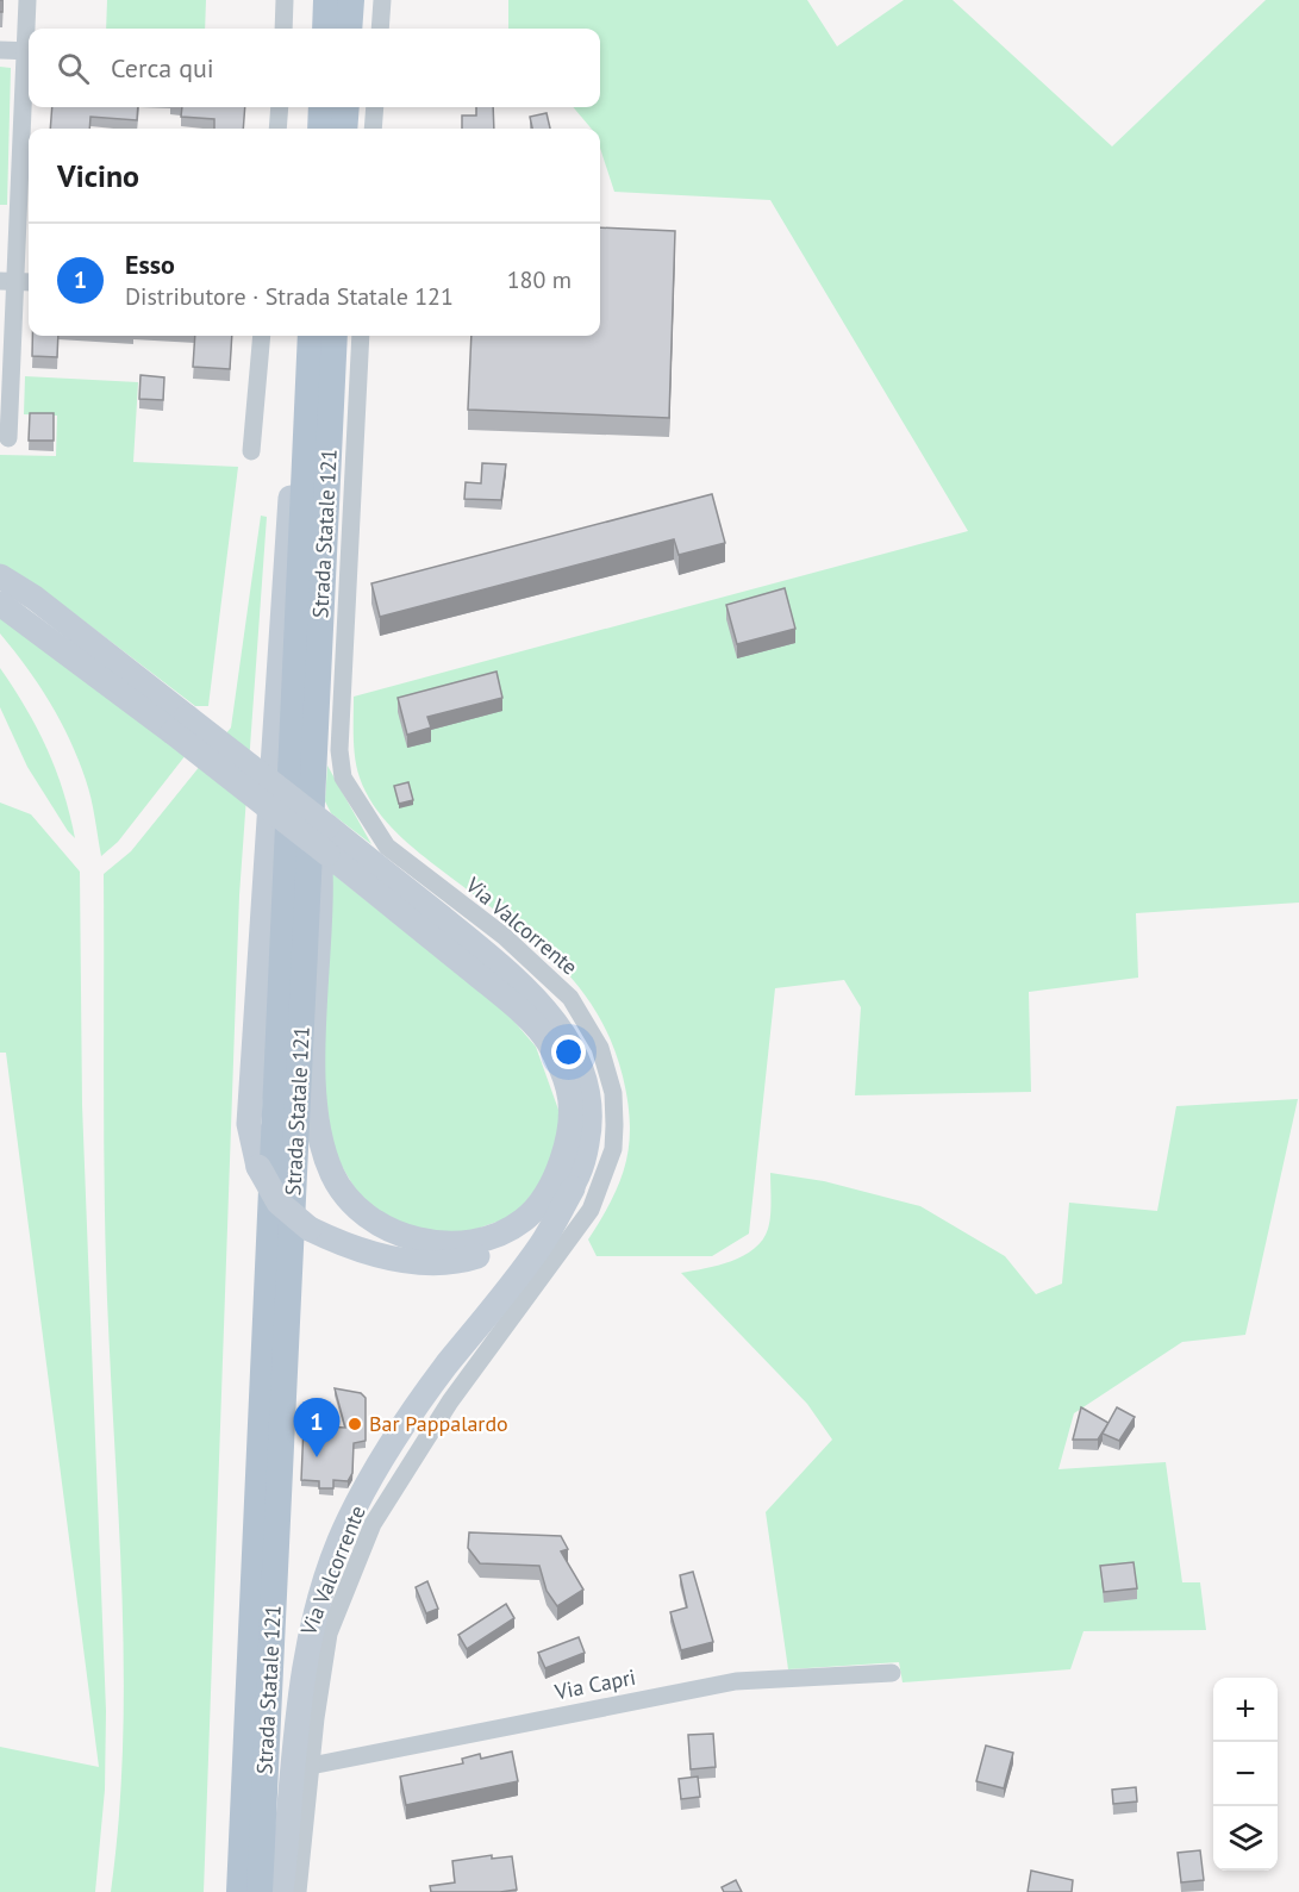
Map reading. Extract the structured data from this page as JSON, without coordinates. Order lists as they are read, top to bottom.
{
  "streets": {
    "main road": ["Strada Statale 121"],
    "street": ["Via Valcorrente", "Via Capri"]
  },
  "crossings": [
    ["Via Valcorrente", "Via Capri"]
  ],
  "places": ["Bar Pappalardo"],
  "page": {
    "search": "Cerca qui",
    "heading": "Vicino",
    "list": [
      {
        "mark": "1",
        "name": "Esso",
        "note": "Distributore · Strada Statale 121",
        "value": "180 m"
      }
    ],
    "pins": "1",
    "map_buttons": ["+", "−"]
  }
}
